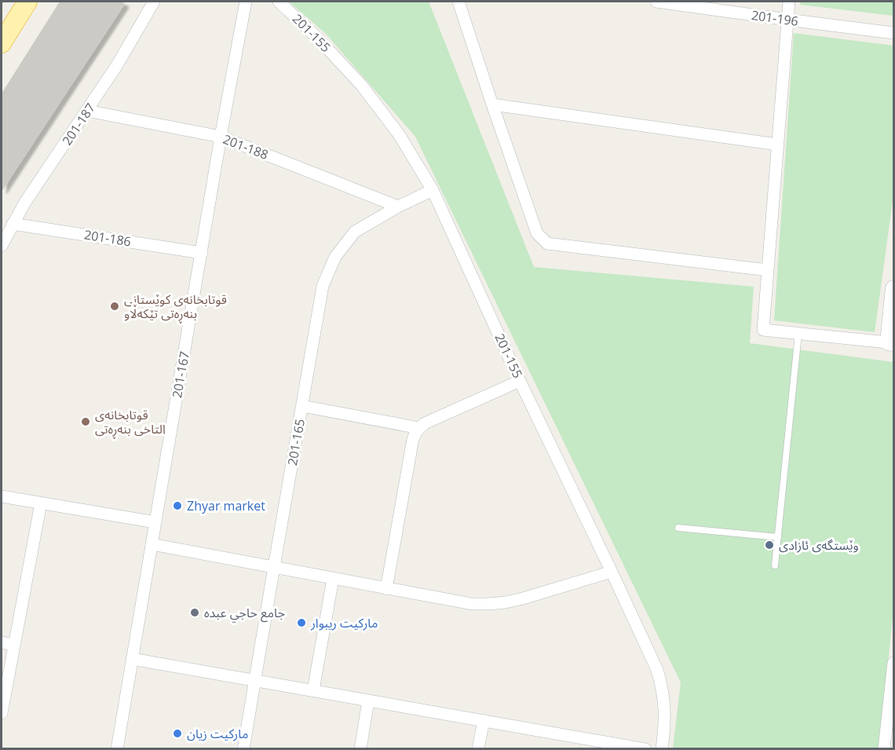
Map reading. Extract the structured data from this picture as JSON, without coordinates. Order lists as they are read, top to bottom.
{
  "streets": {
    "street": [
      "201-196",
      "201-155",
      "201-187",
      "201-188",
      "201-186",
      "201-167",
      "201-165"
    ]
  },
  "crossings": [
    ["201-155", "201-165"],
    ["201-187", "201-188"],
    ["201-187", "201-186"],
    ["201-188", "201-167"],
    ["201-188", "201-165"],
    ["201-186", "201-167"]
  ],
  "places": [
    "قوتابخانەی کوێستانی بنەڕەتی تێکەڵاو",
    "قوتابخانەی التاخی بنەڕەتی",
    "Zhyar market",
    "وێستگەی ئازادی",
    "جامع حاجي عبده",
    "ماركيت ريبوار",
    "ماركيت زيان"
  ]
}
